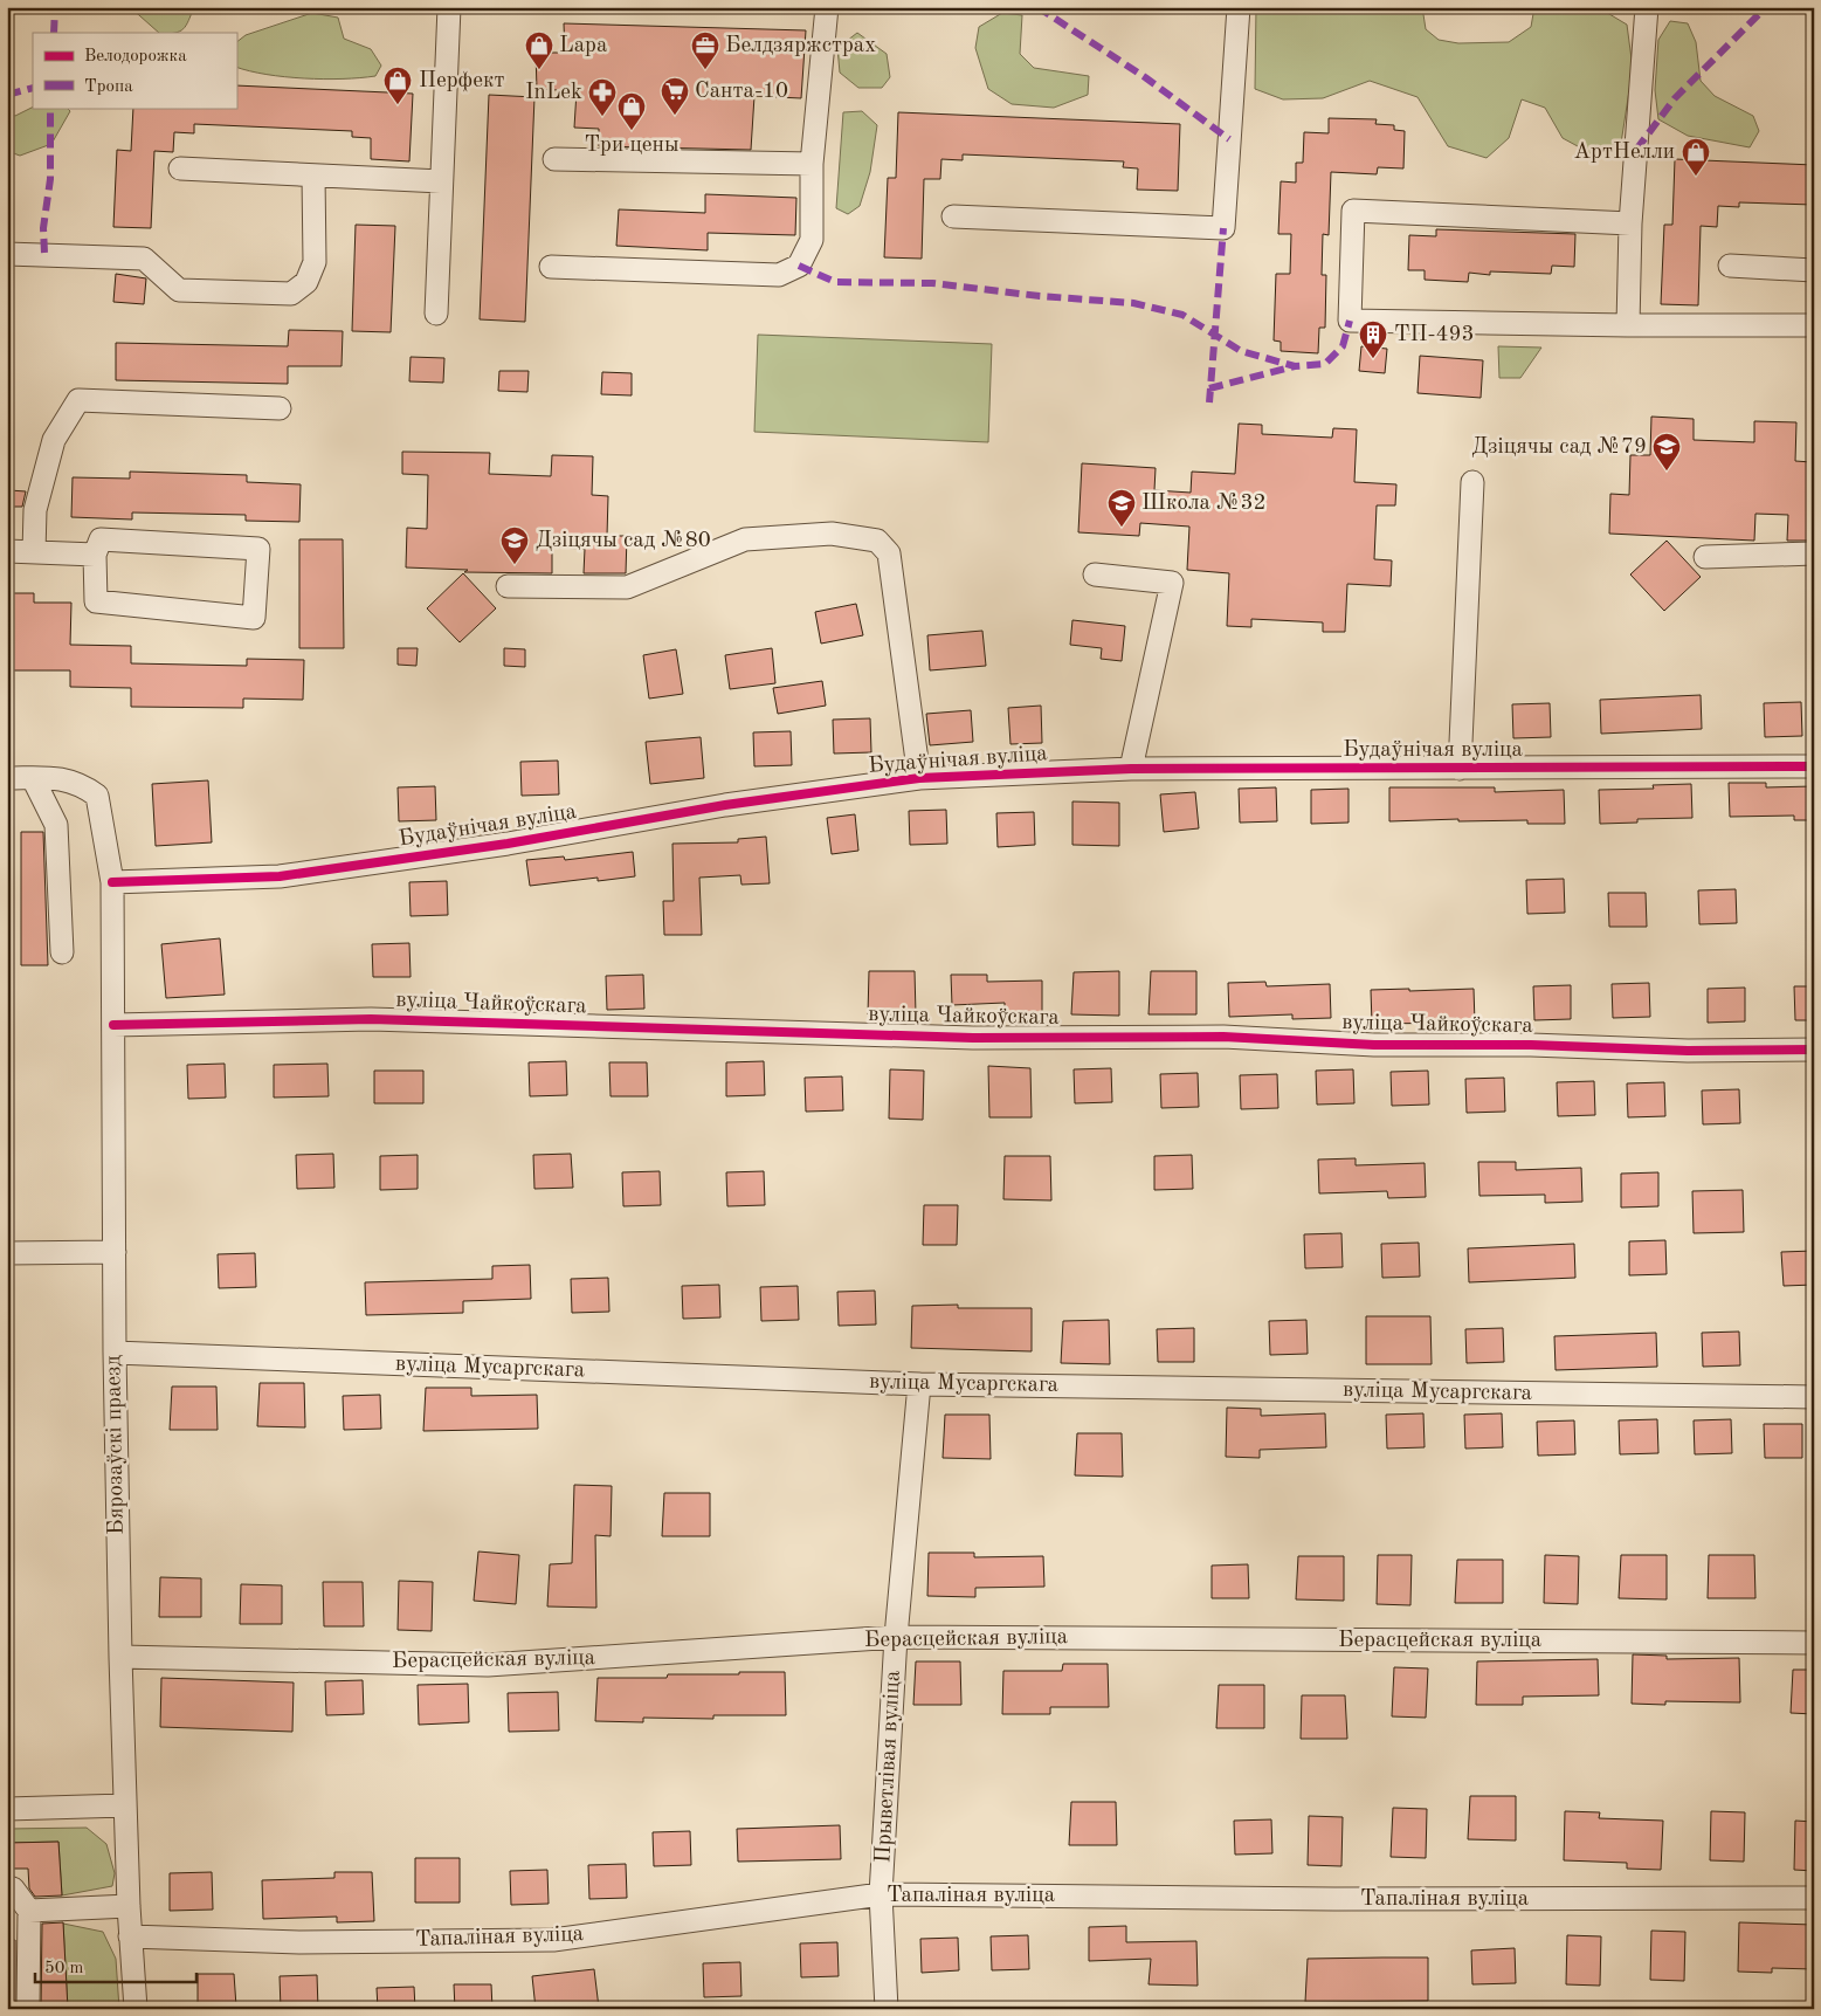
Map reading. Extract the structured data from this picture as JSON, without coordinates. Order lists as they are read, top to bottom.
{
  "streets": {
    "street": [
      "Будаўнічая вуліца",
      "вуліца Чайкоўскага",
      "вуліца Мусаргскага",
      "Бярозаўскі праезд",
      "Берасцейская вуліца",
      "Прыветлівая вуліца",
      "Тапаліная вуліца"
    ]
  },
  "crossings": [
    ["Будаўнічая вуліца", "Бярозаўскі праезд"],
    ["вуліца Чайкоўскага", "Бярозаўскі праезд"],
    ["вуліца Мусаргскага", "Бярозаўскі праезд"],
    ["вуліца Мусаргскага", "Прыветлівая вуліца"],
    ["Бярозаўскі праезд", "Берасцейская вуліца"],
    ["Бярозаўскі праезд", "Тапаліная вуліца"],
    ["Берасцейская вуліца", "Прыветлівая вуліца"],
    ["Прыветлівая вуліца", "Тапаліная вуліца"]
  ],
  "places": {
    "shop": [
      "Lapa",
      "Перфект",
      "Три цены",
      "АртНелли"
    ],
    "office": ["Белдзяржстрах"],
    "supermarket": ["Санта-10"],
    "pharmacy": ["InLek"],
    "building": ["ТП-493"],
    "school or university": ["Дзіцячы сад №79", "Школа №32", "Дзіцячы сад №80"]
  },
  "legend": ["Велодорожка", "Тропа"],
  "scale_bar": "50 m"
}
